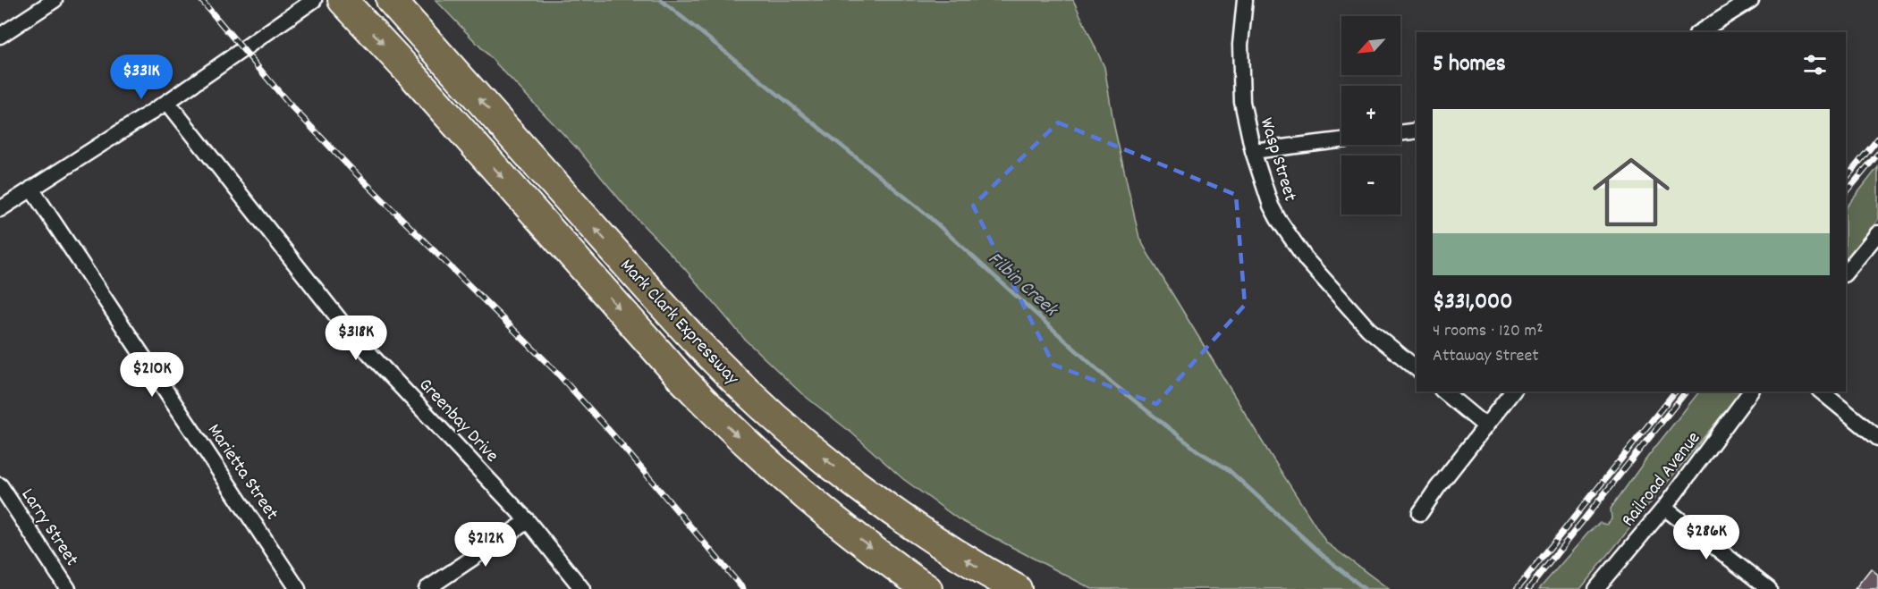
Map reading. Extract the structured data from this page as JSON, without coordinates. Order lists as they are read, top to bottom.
{
  "streets": {
    "highway": ["Mark Clark Expressway"],
    "street": [
      "Wasp Street",
      "Greenbay Drive",
      "Marietta Street",
      "Railroad Avenue",
      "Larry Street"
    ]
  },
  "water": ["Filbin Creek"],
  "north": "bottom left",
  "page": {
    "map_buttons": ["+", "−"],
    "heading": "5 homes",
    "price": [
      "$331K",
      "$318K",
      "$210K",
      "$286K",
      "$212K"
    ],
    "list": [
      {
        "name": "$331,000",
        "note": "4 rooms · 120 m² · Attaway Street"
      }
    ]
  }
}
